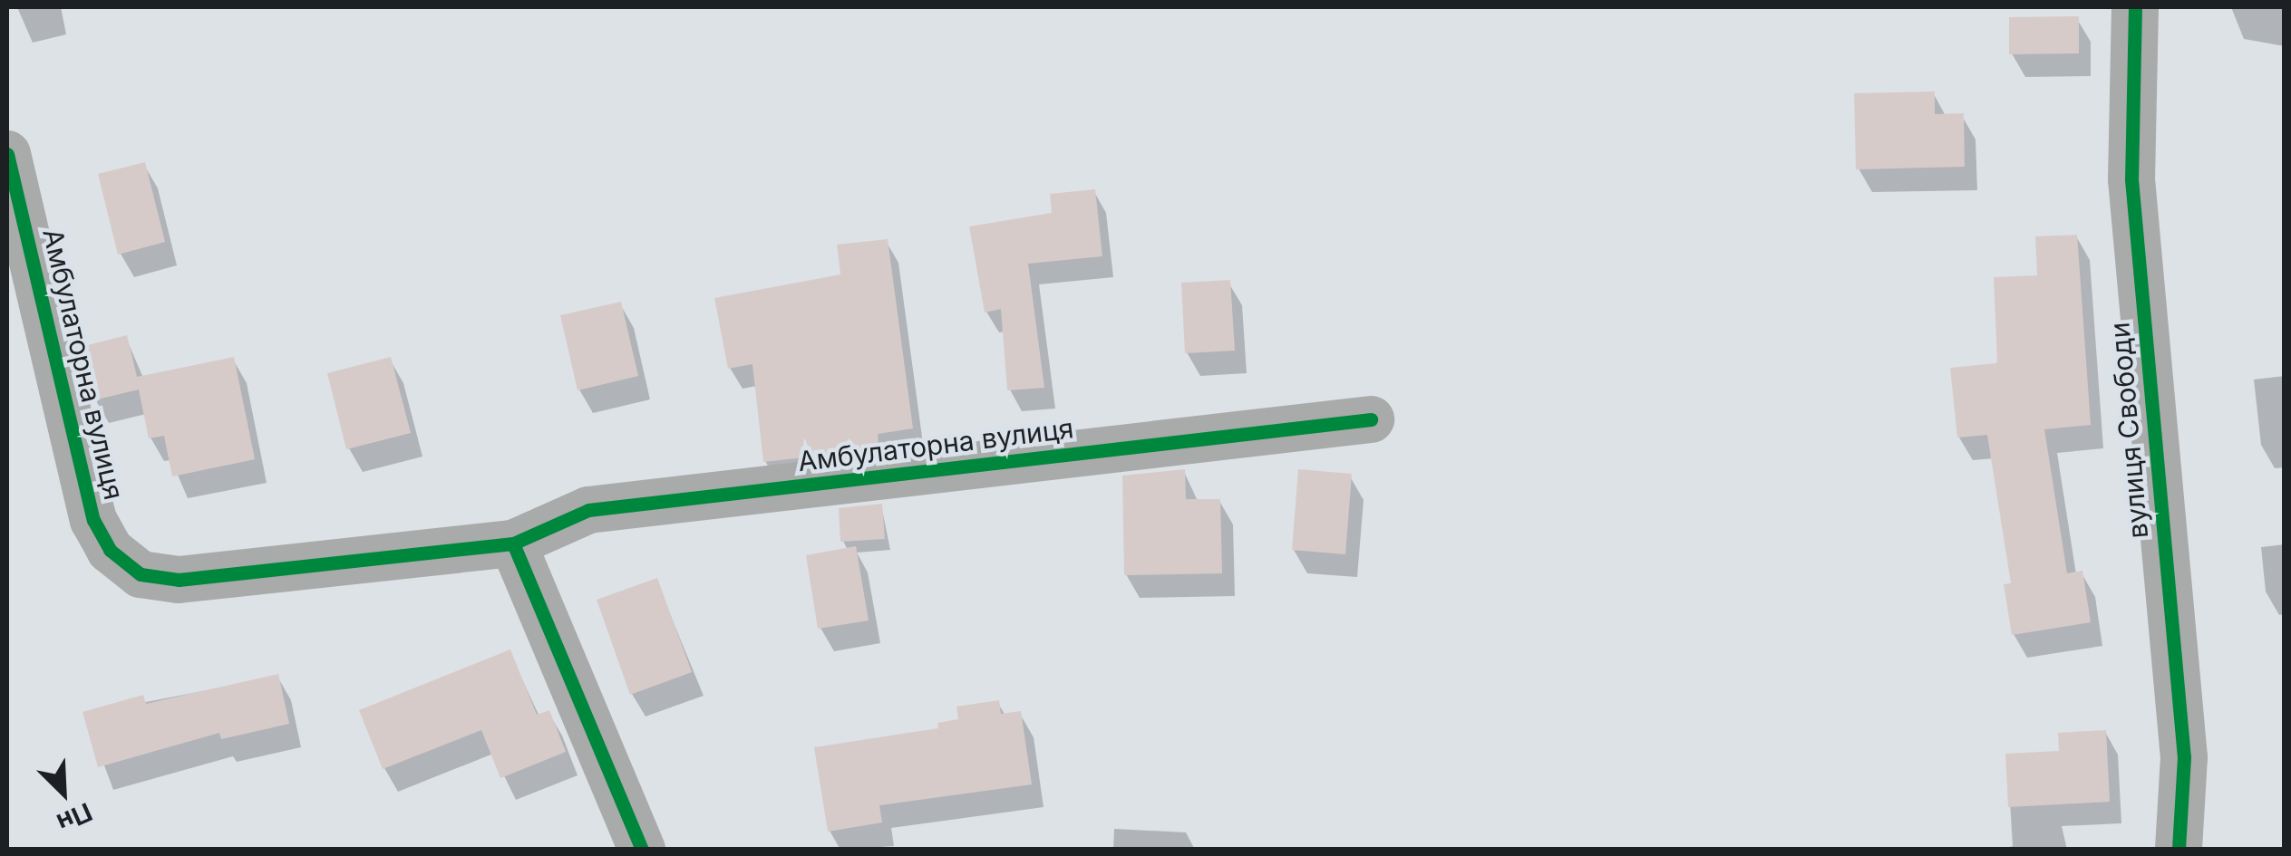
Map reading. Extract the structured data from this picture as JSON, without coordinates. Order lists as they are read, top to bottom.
{
  "streets": {
    "street": ["Амбулаторна вулиця", "вулиця Свободи"]
  },
  "north": "bottom right"
}
